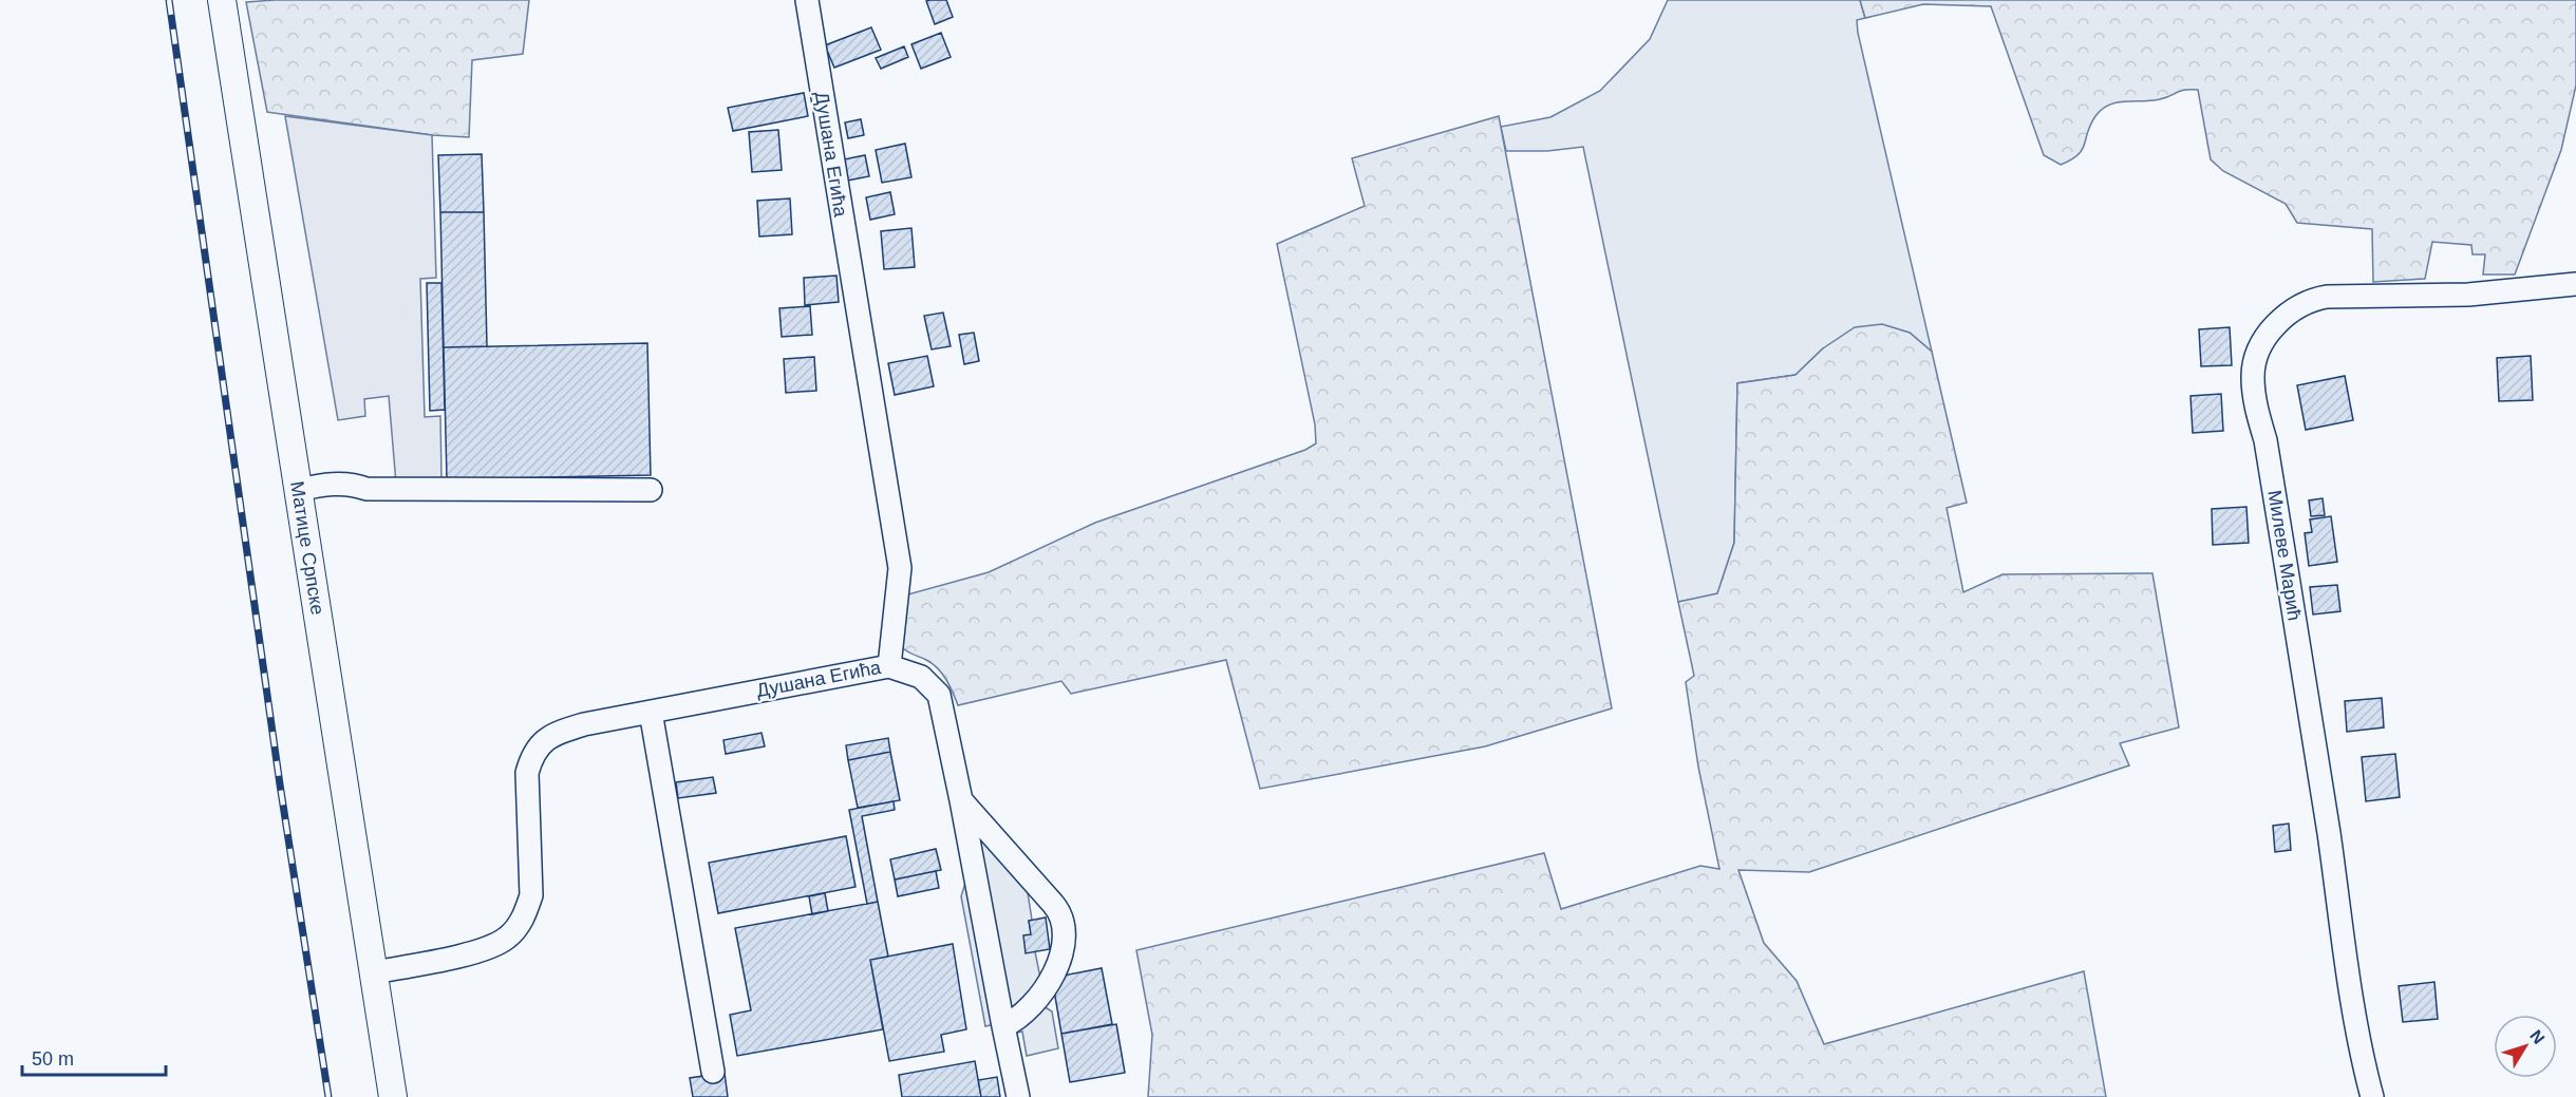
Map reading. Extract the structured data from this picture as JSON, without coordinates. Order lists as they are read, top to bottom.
{
  "streets": {
    "main road": ["Матице Српске"],
    "street": ["Душана Егића", "Милеве Мaрић"]
  },
  "crossings": [
    ["Душана Егића", "Матице Српске"]
  ],
  "scale_bar": "50 m",
  "north": "top right"
}
